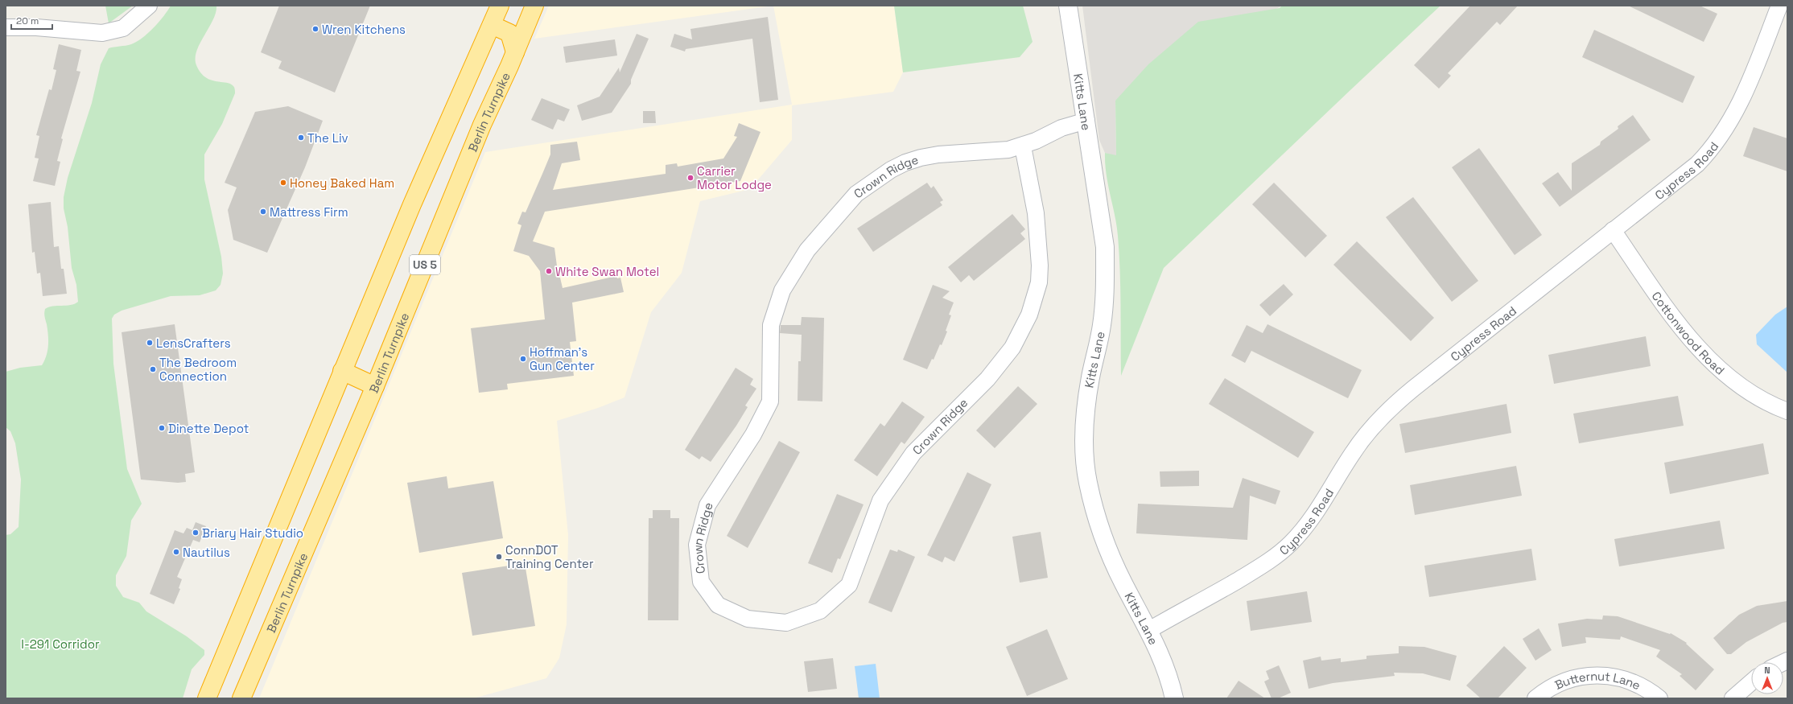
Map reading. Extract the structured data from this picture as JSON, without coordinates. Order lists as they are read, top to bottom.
{
  "streets": {
    "highway": ["Berlin Turnpike", "US 5"],
    "street": [
      "Kitts Lane",
      "Cypress Road",
      "Crown Ridge",
      "Cottonwood Road",
      "Butternut Lane"
    ]
  },
  "crossings": [
    ["Kitts Lane", "Cypress Road"],
    ["Kitts Lane", "Crown Ridge"],
    ["Cypress Road", "Cottonwood Road"]
  ],
  "parks": ["I-291 Corridor"],
  "places": [
    "Wren Kitchens",
    "The Liv",
    "Carrier Motor Lodge",
    "Honey Baked Ham",
    "Mattress Firm",
    "White Swan Motel",
    "LensCrafters",
    "Hoffman's Gun Center",
    "The Bedroom Connection",
    "Dinette Depot",
    "Briary Hair Studio",
    "Nautilus",
    "ConnDOT Training Center"
  ],
  "scale_bar": "20 m",
  "north": "top"
}
